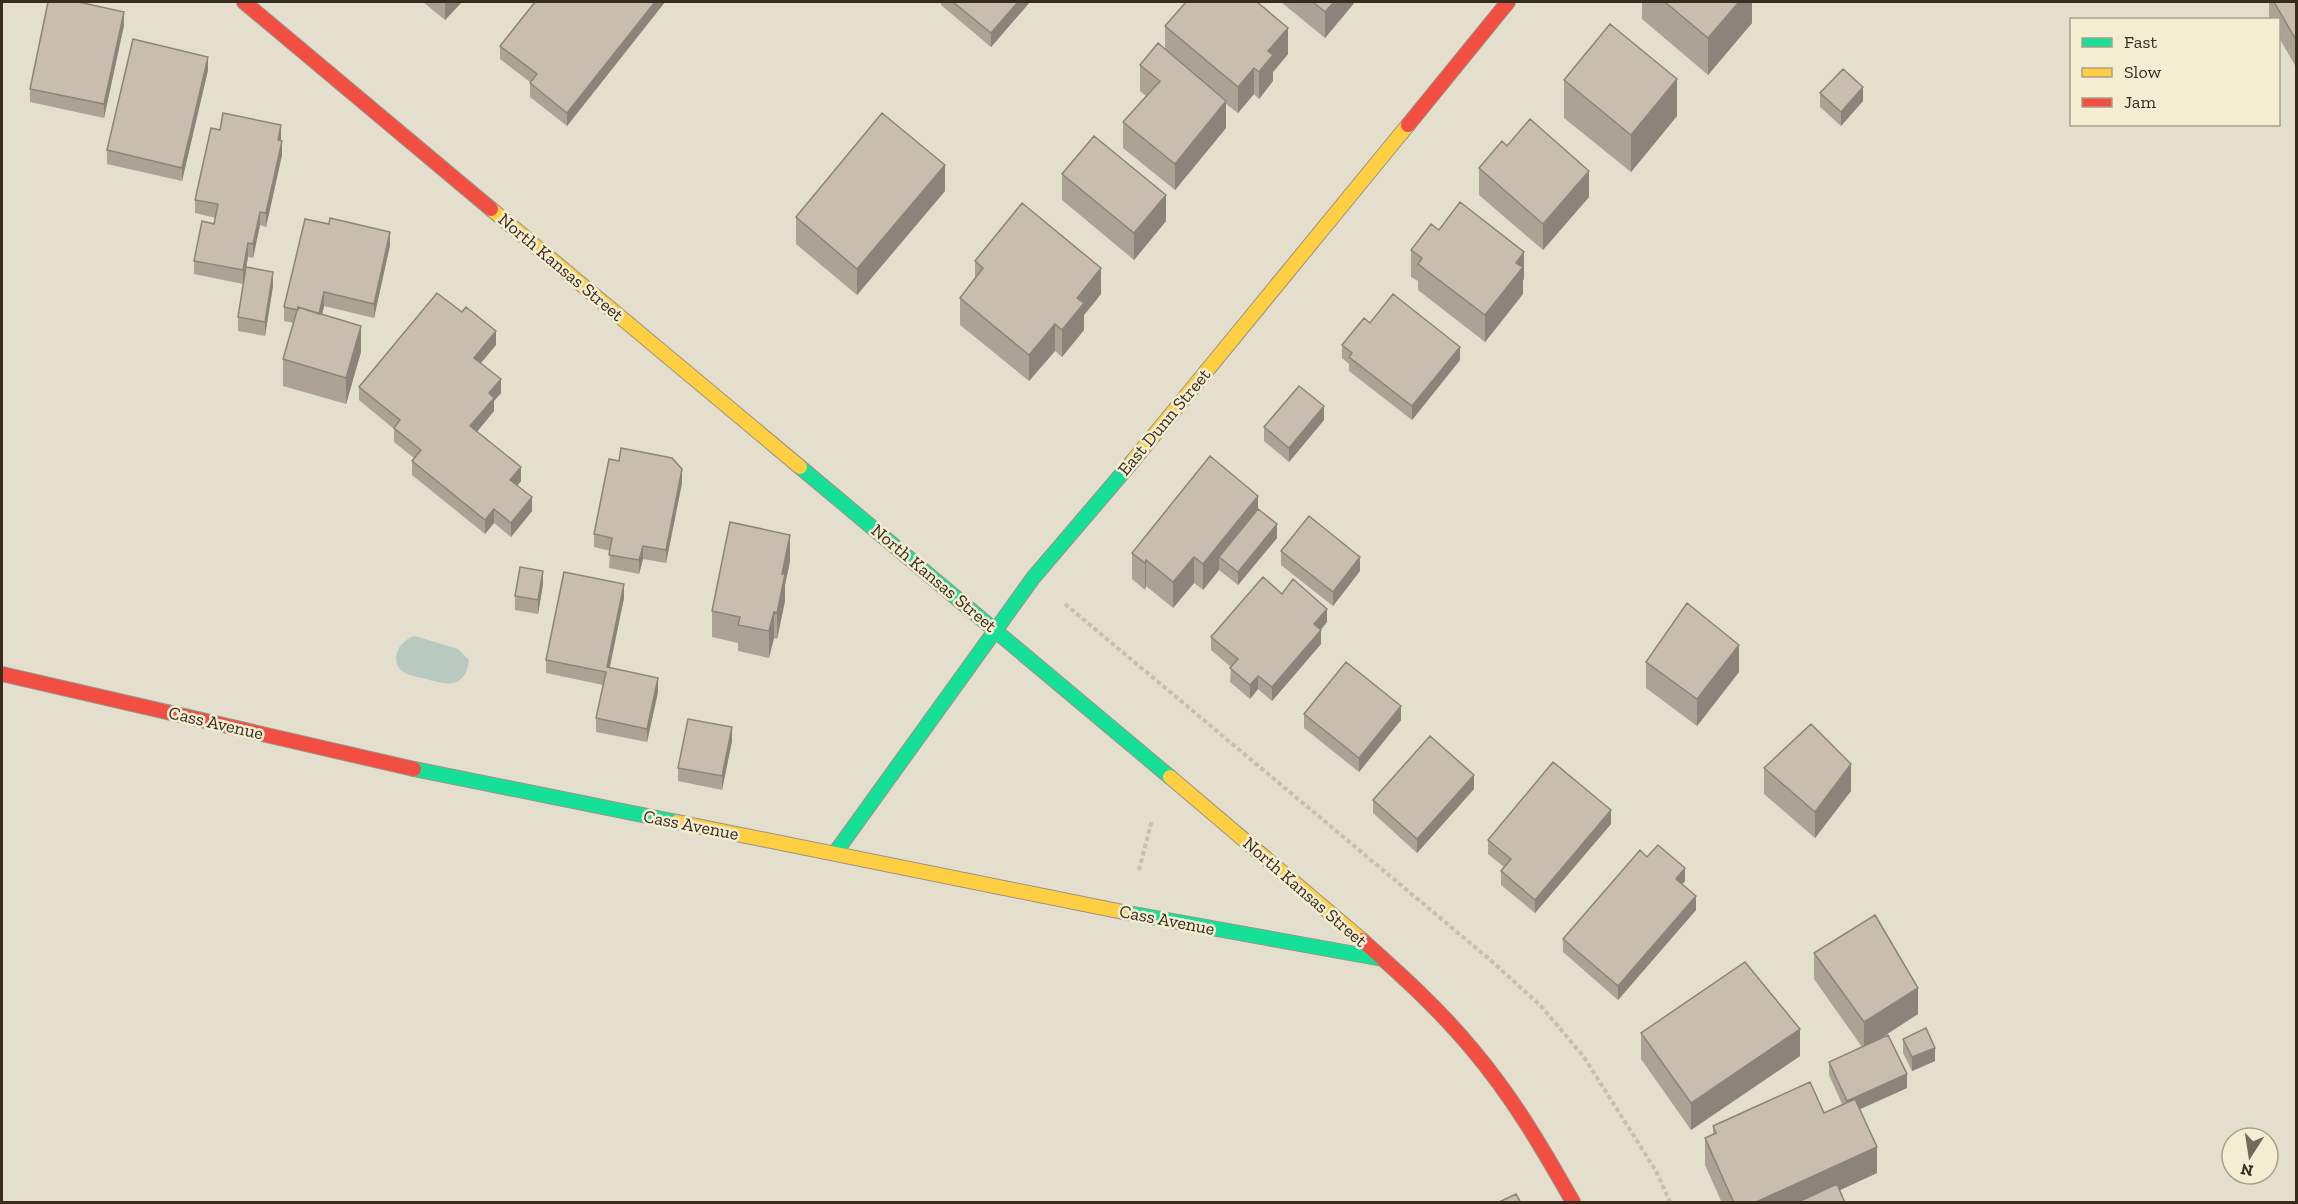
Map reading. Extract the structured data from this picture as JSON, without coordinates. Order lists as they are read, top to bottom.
{
  "streets": {
    "street": ["North Kansas Street", "East Dunn Street", "Cass Avenue"]
  },
  "crossings": [
    ["North Kansas Street", "East Dunn Street"],
    ["North Kansas Street", "Cass Avenue"],
    ["East Dunn Street", "Cass Avenue"]
  ],
  "legend": ["Fast", "Slow", "Jam"],
  "north": "bottom"
}
